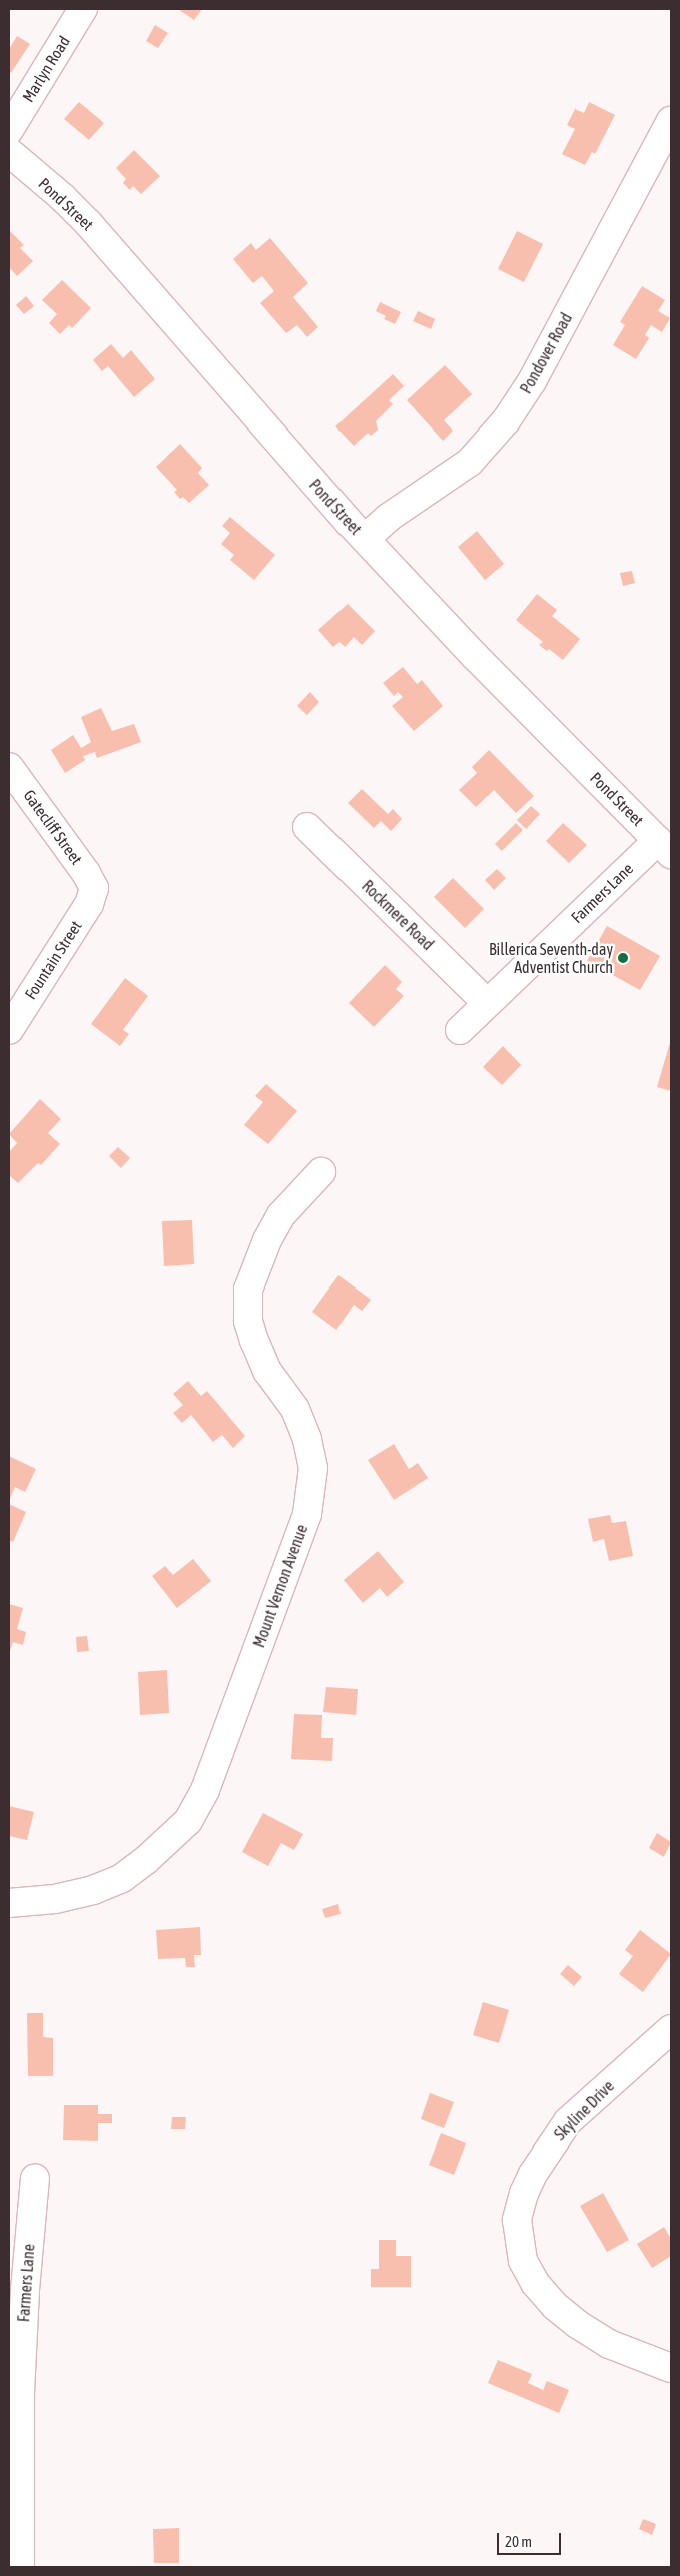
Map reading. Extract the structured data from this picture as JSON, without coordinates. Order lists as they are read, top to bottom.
{
  "streets": {
    "street": [
      "Marlyn Road",
      "Pond Street",
      "Pondover Road",
      "Gatecliff Street",
      "Farmers Lane",
      "Rockmere Road",
      "Fountain Street",
      "Mount Vernon Avenue",
      "Skyline Drive"
    ]
  },
  "crossings": [
    ["Pond Street", "Pondover Road"],
    ["Pond Street", "Farmers Lane"],
    ["Gatecliff Street", "Fountain Street"],
    ["Farmers Lane", "Rockmere Road"]
  ],
  "places": ["Billerica Seventh-day Adventist Church"],
  "scale_bar": "20 m"
}
